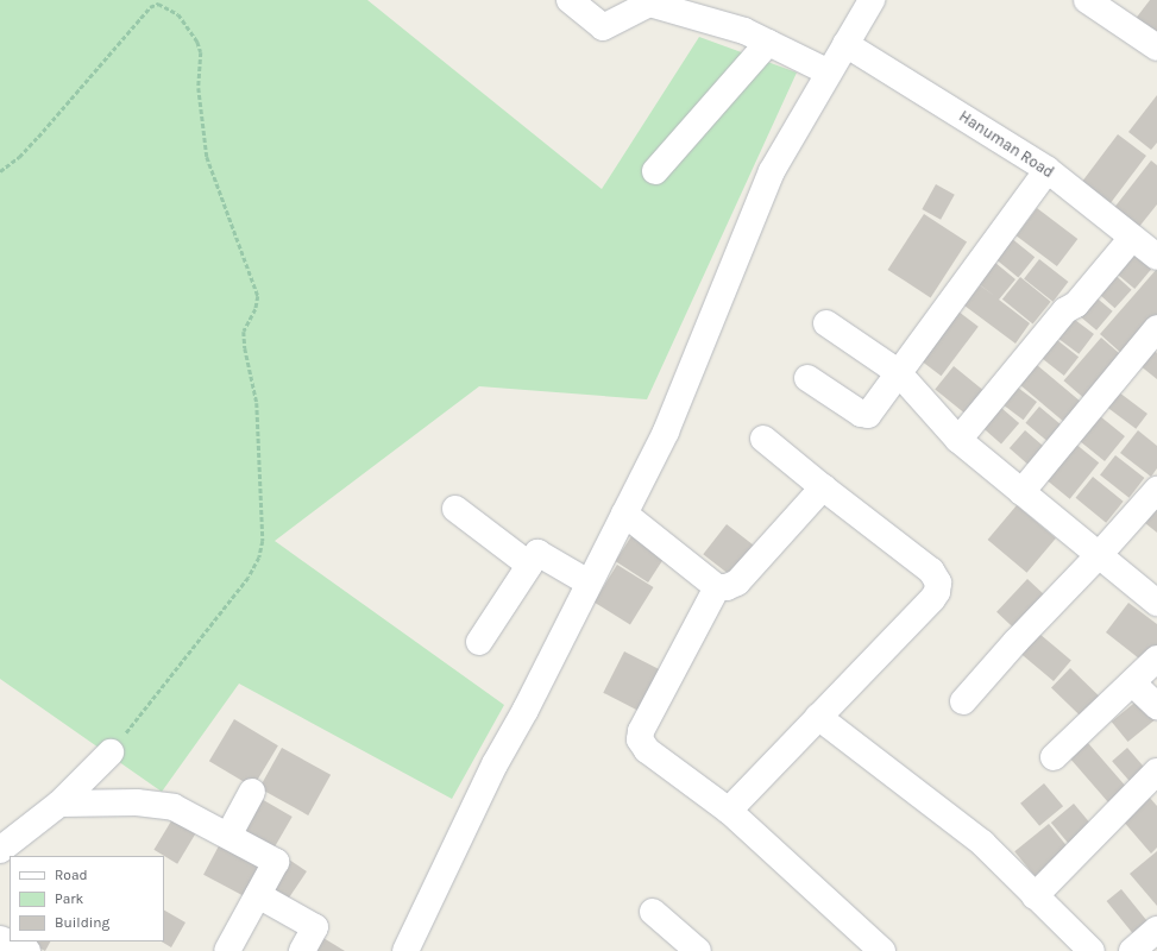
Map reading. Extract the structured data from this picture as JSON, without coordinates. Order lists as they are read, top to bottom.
{
  "streets": {
    "street": ["Hanuman Road"]
  },
  "legend": ["Road", "Park", "Building"]
}
